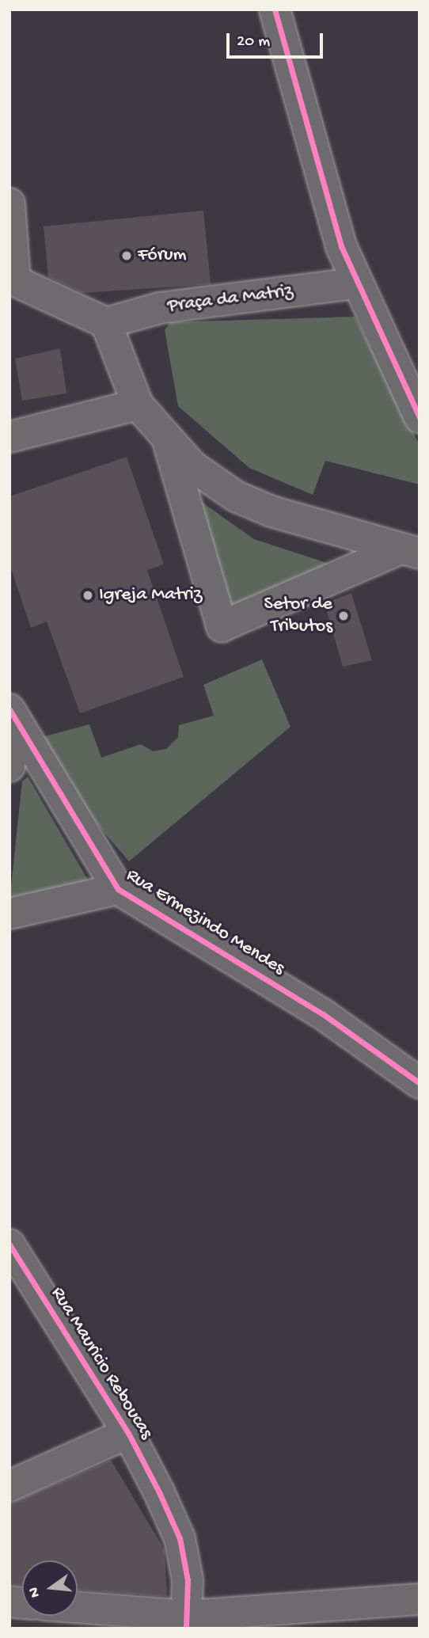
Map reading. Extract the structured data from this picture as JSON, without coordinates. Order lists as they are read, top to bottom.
{
  "streets": {
    "street": ["Praça da Matriz", "Rua Ermezindo Mendes", "Rua Mauricio Reboucas"]
  },
  "places": ["Fórum", "Igreja Matriz", "Setor de Tributos"],
  "scale_bar": "20 m",
  "north": "left"
}
